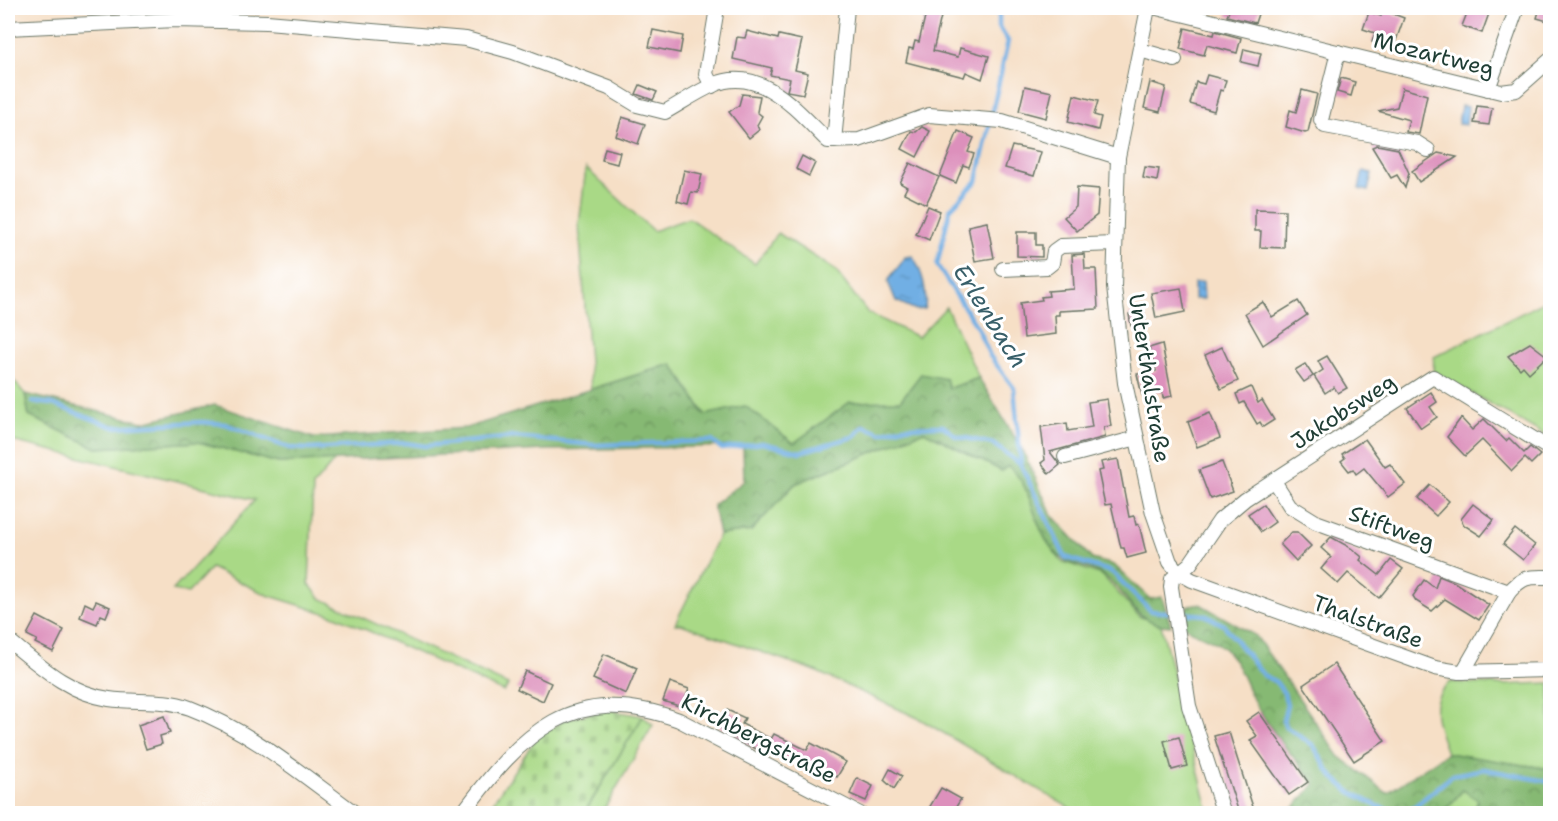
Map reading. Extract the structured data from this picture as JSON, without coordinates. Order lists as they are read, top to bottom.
{
  "streets": {
    "street": [
      "Mozartweg",
      "Unterthalstraße",
      "Jakobsweg",
      "Stiftweg",
      "Thalstraße",
      "Kirchbergstraße"
    ]
  },
  "crossings": [
    ["Unterthalstraße", "Jakobsweg"],
    ["Unterthalstraße", "Thalstraße"],
    ["Jakobsweg", "Stiftweg"],
    ["Jakobsweg", "Thalstraße"]
  ],
  "water": ["Erlenbach"]
}
